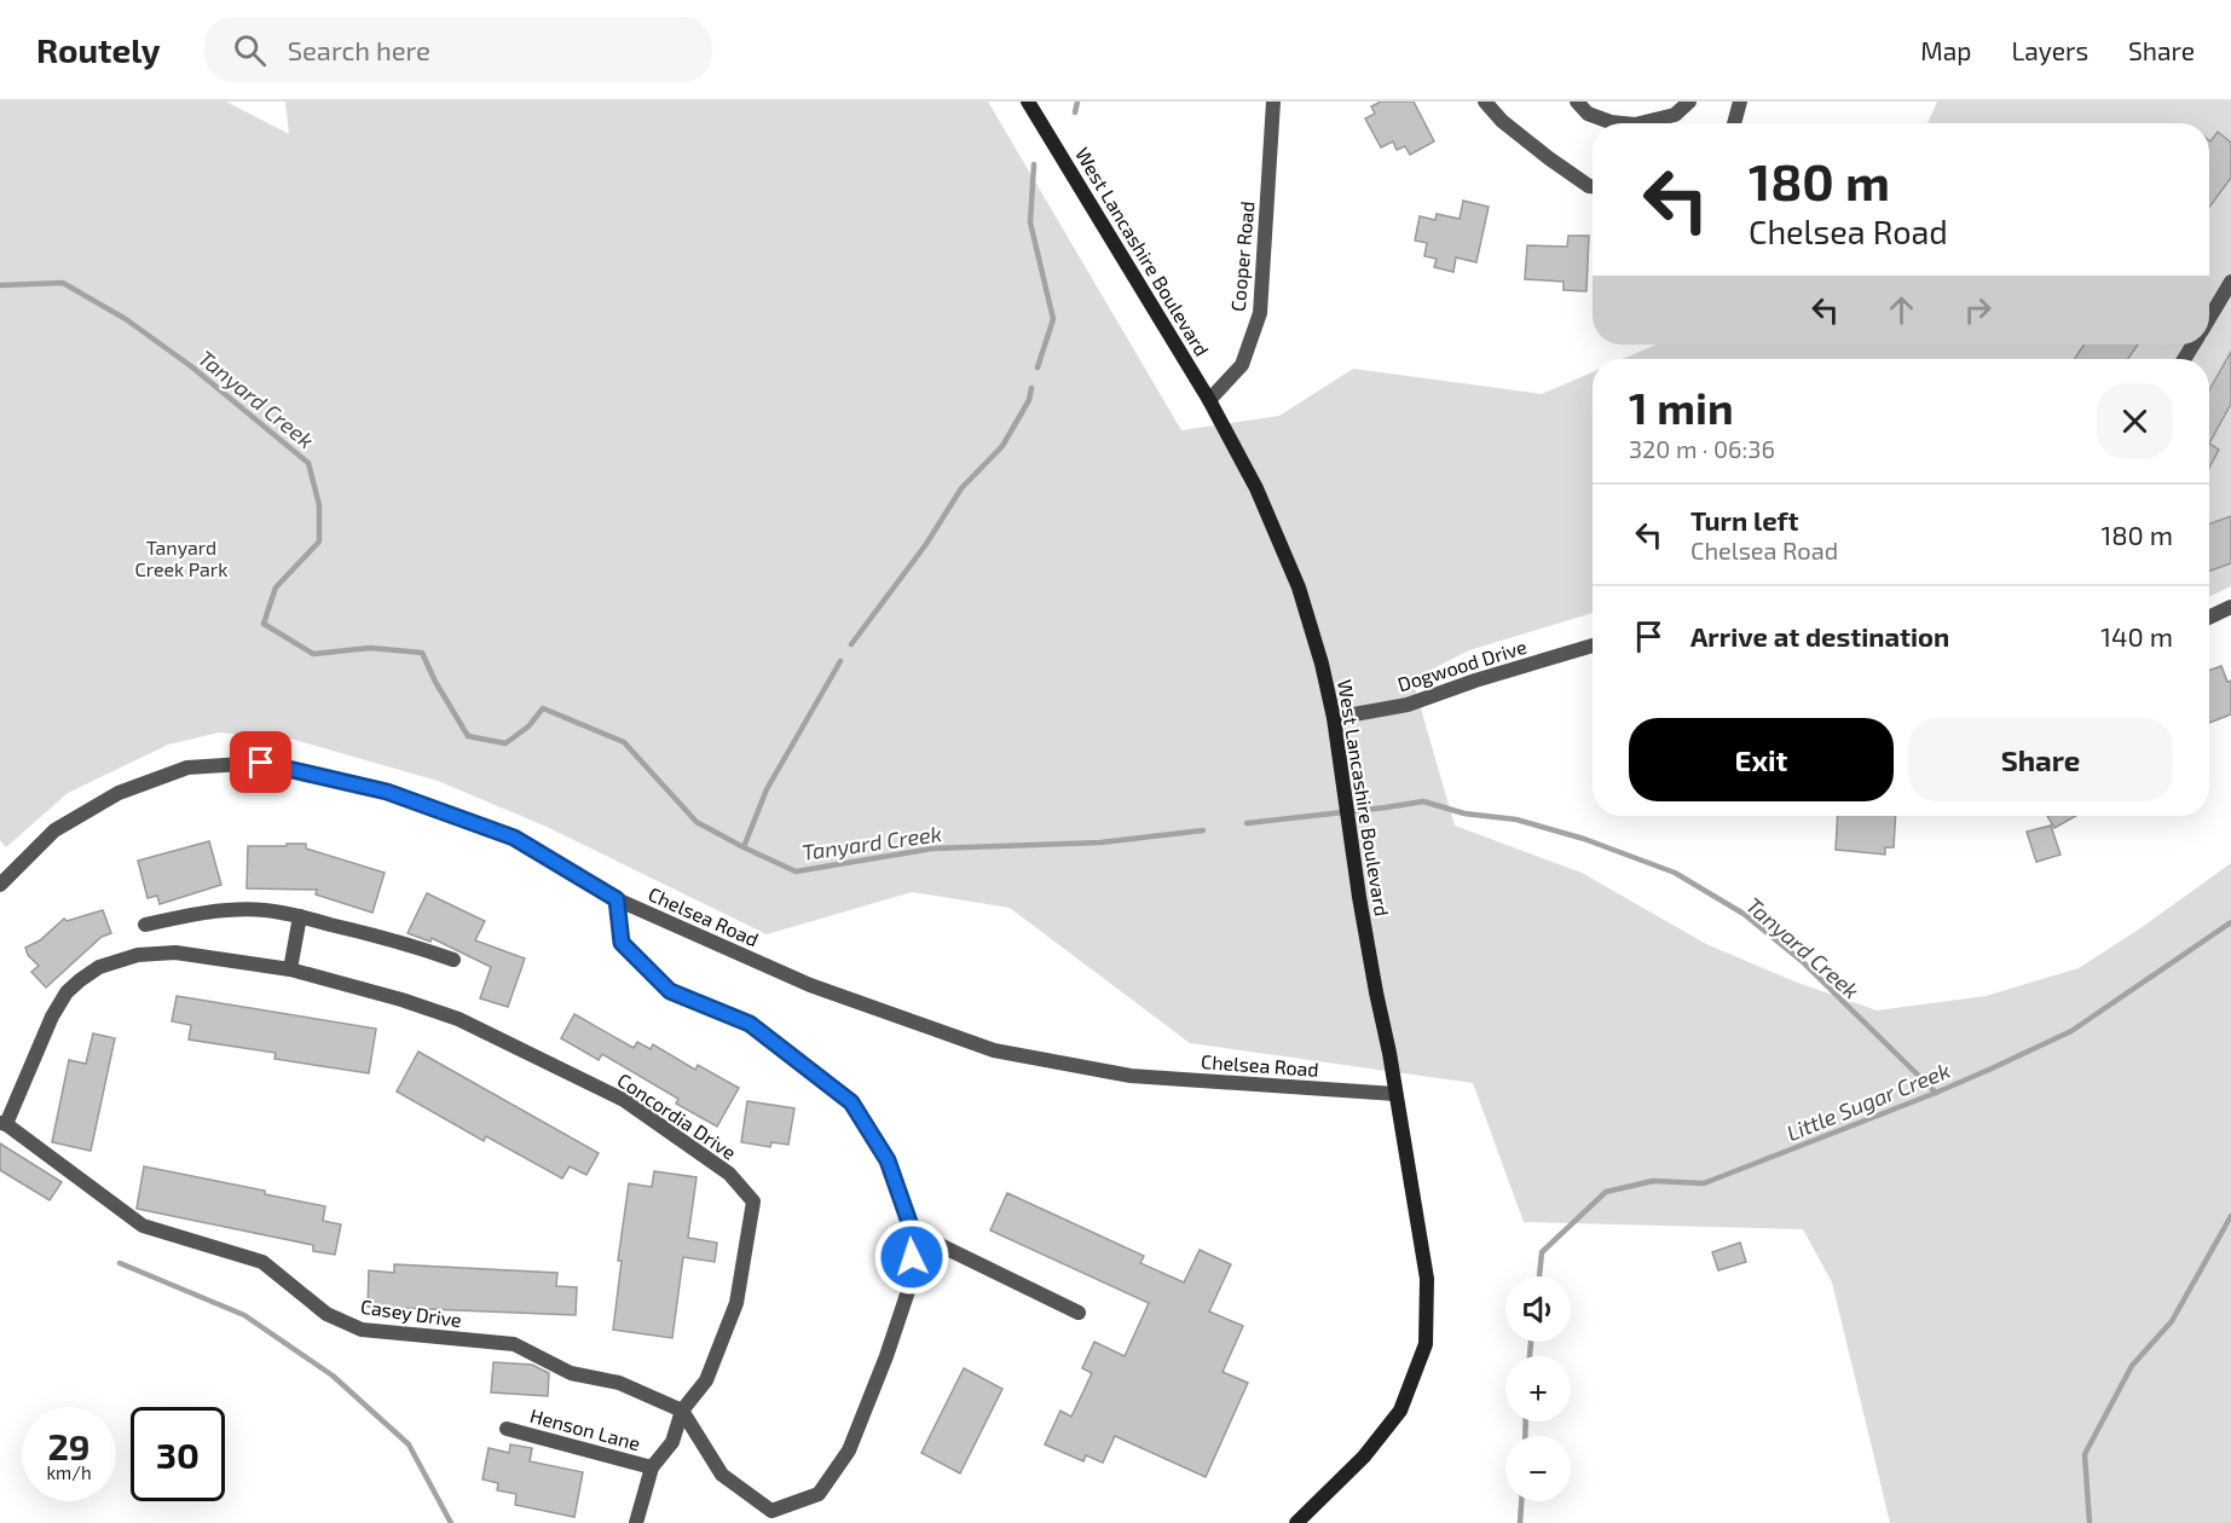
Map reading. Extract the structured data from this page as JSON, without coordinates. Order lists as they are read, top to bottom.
{
  "streets": {
    "main road": ["West Lancashire Boulevard"],
    "street": [
      "Cooper Road",
      "Dogwood Drive",
      "Chelsea Road",
      "Concordia Drive",
      "Casey Drive",
      "Henson Lane"
    ]
  },
  "crossings": [
    ["West Lancashire Boulevard", "Cooper Road"],
    ["West Lancashire Boulevard", "Dogwood Drive"],
    ["West Lancashire Boulevard", "Chelsea Road"],
    ["Concordia Drive", "Casey Drive"]
  ],
  "water": ["Tanyard Creek", "Little Sugar Creek"],
  "parks": ["Tanyard Creek Park"],
  "page": {
    "header": "Routely",
    "search": "Search here",
    "nav": ["Map", "Layers", "Share"],
    "turn": ["180 m", "Chelsea Road"],
    "heading": ["1 min", "320 m · 06:36"],
    "list": [
      {
        "name": "Turn left",
        "note": "Chelsea Road",
        "value": "180 m"
      },
      {
        "name": "Arrive at destination",
        "value": "140 m"
      }
    ],
    "buttons": ["Exit", "Share"],
    "map_buttons": ["+", "−"],
    "speed": "29 km/h",
    "limit": "30"
  }
}
